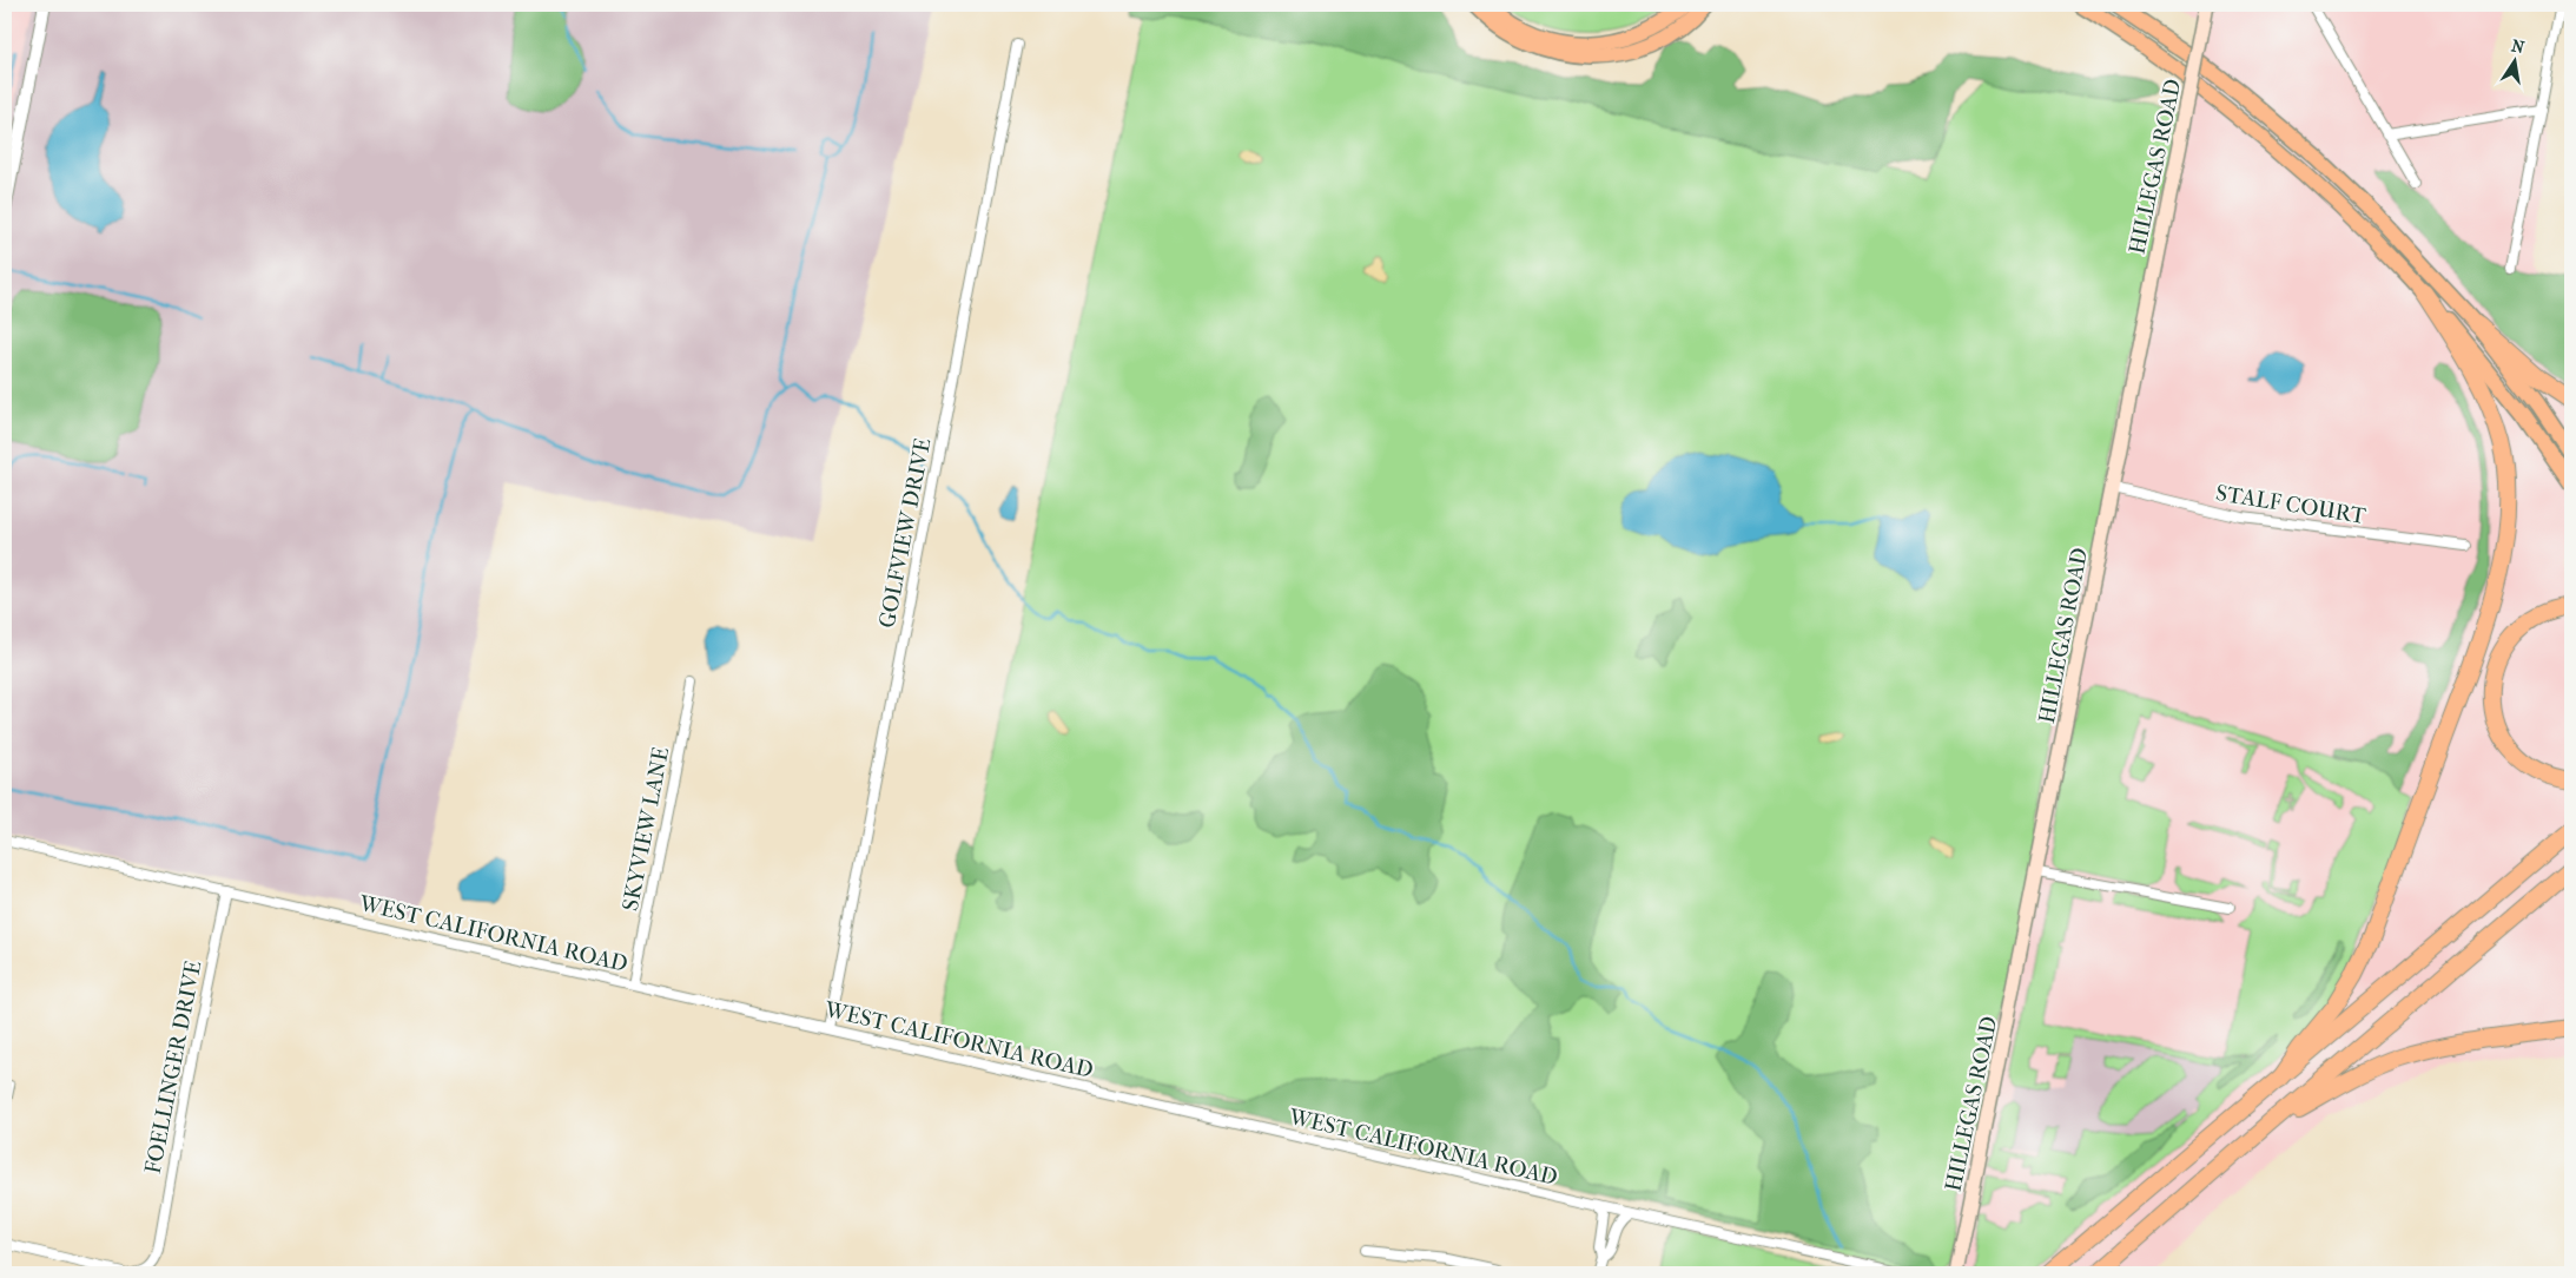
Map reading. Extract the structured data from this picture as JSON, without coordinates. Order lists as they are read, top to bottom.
{
  "streets": {
    "main road": ["HILLEGAS ROAD"],
    "street": [
      "STALF COURT",
      "GOLFVIEW DRIVE",
      "SKYVIEW LANE",
      "WEST CALIFORNIA ROAD",
      "FOELLINGER DRIVE"
    ]
  },
  "crossings": [
    ["HILLEGAS ROAD", "STALF COURT"],
    ["GOLFVIEW DRIVE", "WEST CALIFORNIA ROAD"],
    ["SKYVIEW LANE", "WEST CALIFORNIA ROAD"],
    ["WEST CALIFORNIA ROAD", "FOELLINGER DRIVE"]
  ],
  "north": "top"
}
